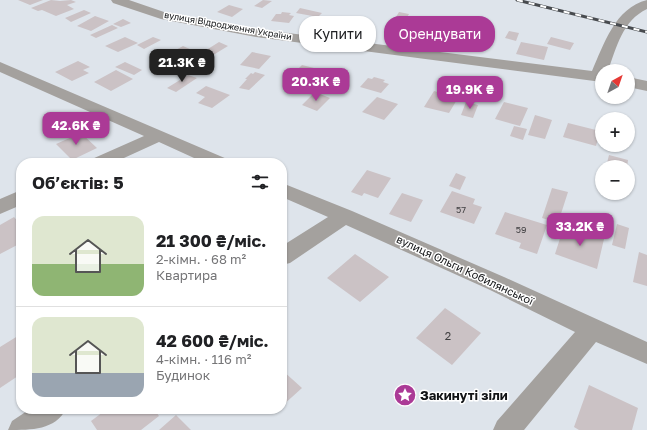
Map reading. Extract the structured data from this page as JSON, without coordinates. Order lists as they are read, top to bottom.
{
  "streets": {
    "street": ["вулиця Відродження України", "вулиця Ольги Кобилянської"]
  },
  "places": {
    "place": ["Закинуті зіли"]
  },
  "house_numbers": ["57", "59", "2"],
  "north": "top right",
  "page": {
    "chip": ["Купити", "Орендувати"],
    "price": [
      "21.3K ₴",
      "20.3K ₴",
      "19.9K ₴",
      "42.6K ₴",
      "33.2K ₴"
    ],
    "map_buttons": ["+", "−"],
    "heading": "Об’єктів: 5",
    "list": [
      {
        "name": "21 300 ₴/міс.",
        "note": "2-кімн. · 68 m² · Квартира"
      },
      {
        "name": "42 600 ₴/міс.",
        "note": "4-кімн. · 116 m² · Будинок"
      }
    ]
  }
}
